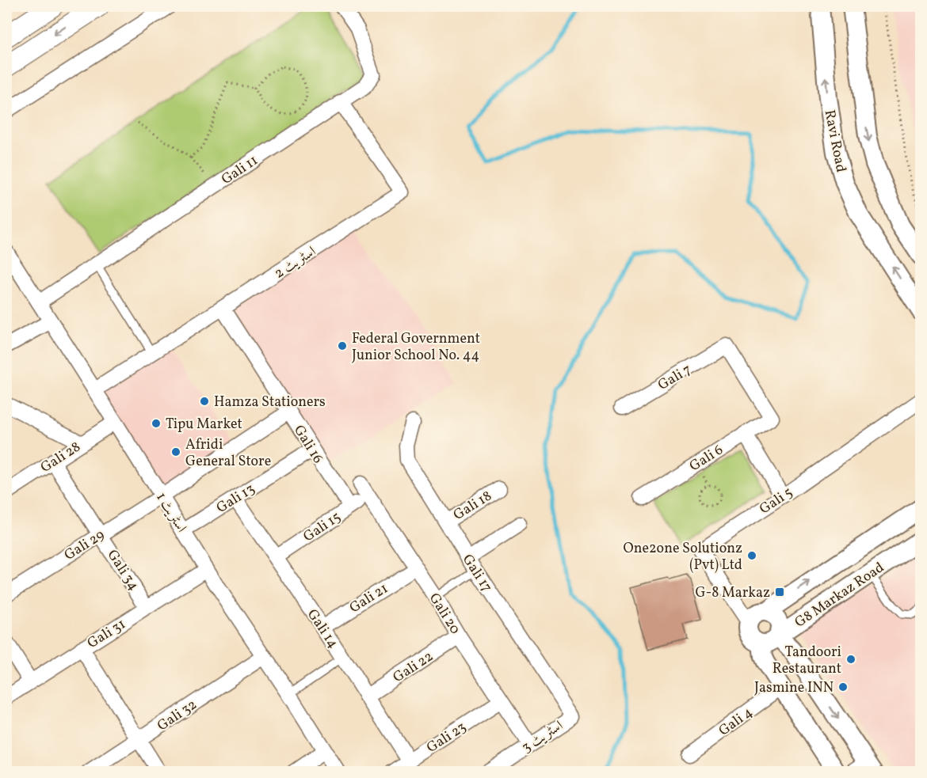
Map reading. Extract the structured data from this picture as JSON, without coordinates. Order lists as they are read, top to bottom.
{
  "streets": {
    "street": [
      "Ravi Road",
      "Gali 11",
      "اسٹریٹ 2",
      "Gali 7",
      "Gali 16",
      "Gali 28",
      "Gali 6",
      "Gali 13",
      "Gali 5",
      "Gali 18",
      "اسٹریٹ 1",
      "Gali 15",
      "Gali 29",
      "Gali 34",
      "Gali 17",
      "G8 Markaz Road",
      "Gali 21",
      "Gali 20",
      "Gali 14",
      "Gali 31",
      "Gali 22",
      "Gali 32",
      "Gali 4",
      "اسٹریٹ 3",
      "Gali 23"
    ]
  },
  "crossings": [
    ["Gali 11", "اسٹریٹ 2"],
    ["Gali 11", "اسٹریٹ 1"],
    ["اسٹریٹ 2", "Gali 16"],
    ["اسٹریٹ 2", "اسٹریٹ 1"],
    ["Gali 7", "Gali 6"],
    ["Gali 16", "Gali 13"],
    ["Gali 16", "Gali 15"],
    ["Gali 16", "Gali 29"],
    ["Gali 28", "اسٹریٹ 1"],
    ["Gali 28", "Gali 34"],
    ["Gali 13", "اسٹریٹ 1"],
    ["Gali 13", "Gali 14"],
    ["Gali 5", "G8 Markaz Road"],
    ["Gali 18", "Gali 17"],
    ["اسٹریٹ 1", "Gali 29"],
    ["اسٹریٹ 1", "Gali 31"],
    ["اسٹریٹ 1", "Gali 32"],
    ["Gali 15", "Gali 20"],
    ["Gali 15", "Gali 14"],
    ["Gali 29", "Gali 34"],
    ["Gali 34", "Gali 31"],
    ["Gali 17", "اسٹریٹ 3"],
    ["Gali 21", "Gali 20"],
    ["Gali 21", "Gali 14"],
    ["Gali 20", "Gali 22"],
    ["Gali 20", "اسٹریٹ 3"],
    ["Gali 20", "Gali 23"],
    ["Gali 14", "Gali 22"],
    ["Gali 14", "Gali 23"]
  ],
  "places": {
    "other": [
      "Federal Government Junior School No. 44",
      "Hamza Stationers",
      "Tipu Market",
      "Afridi General Store",
      "One2one Solutionz (Pvt) Ltd",
      "Tandoori Restaurant",
      "Jasmine INN"
    ],
    "transit": ["G-8 Markaz"]
  }
}
